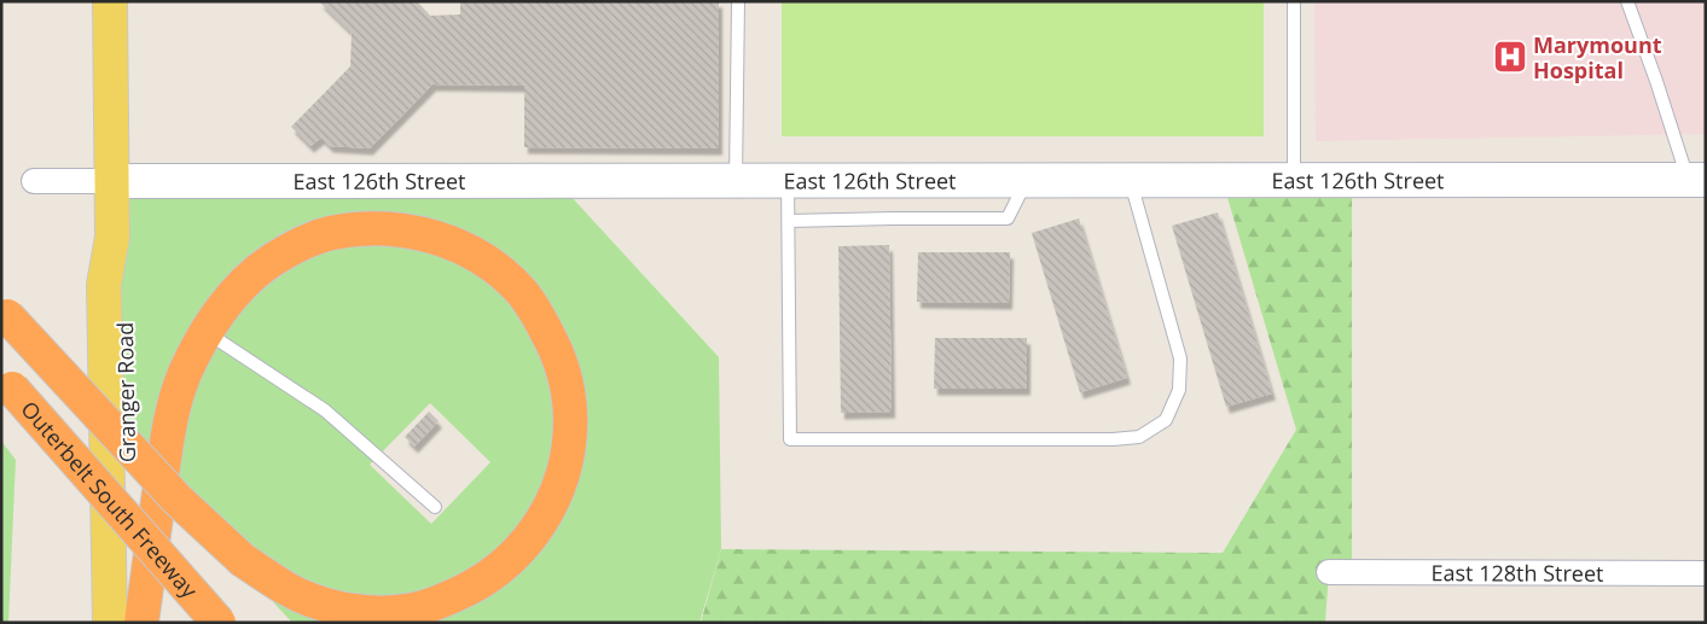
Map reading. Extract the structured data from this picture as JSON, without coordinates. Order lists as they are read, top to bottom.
{
  "streets": {
    "highway": ["Outerbelt South Freeway"],
    "main road": ["Granger Road"],
    "street": ["East 126th Street", "East 128th Street"]
  },
  "crossings": [
    ["East 126th Street", "Granger Road"]
  ],
  "places": {
    "hospital": ["Marymount Hospital"]
  }
}
